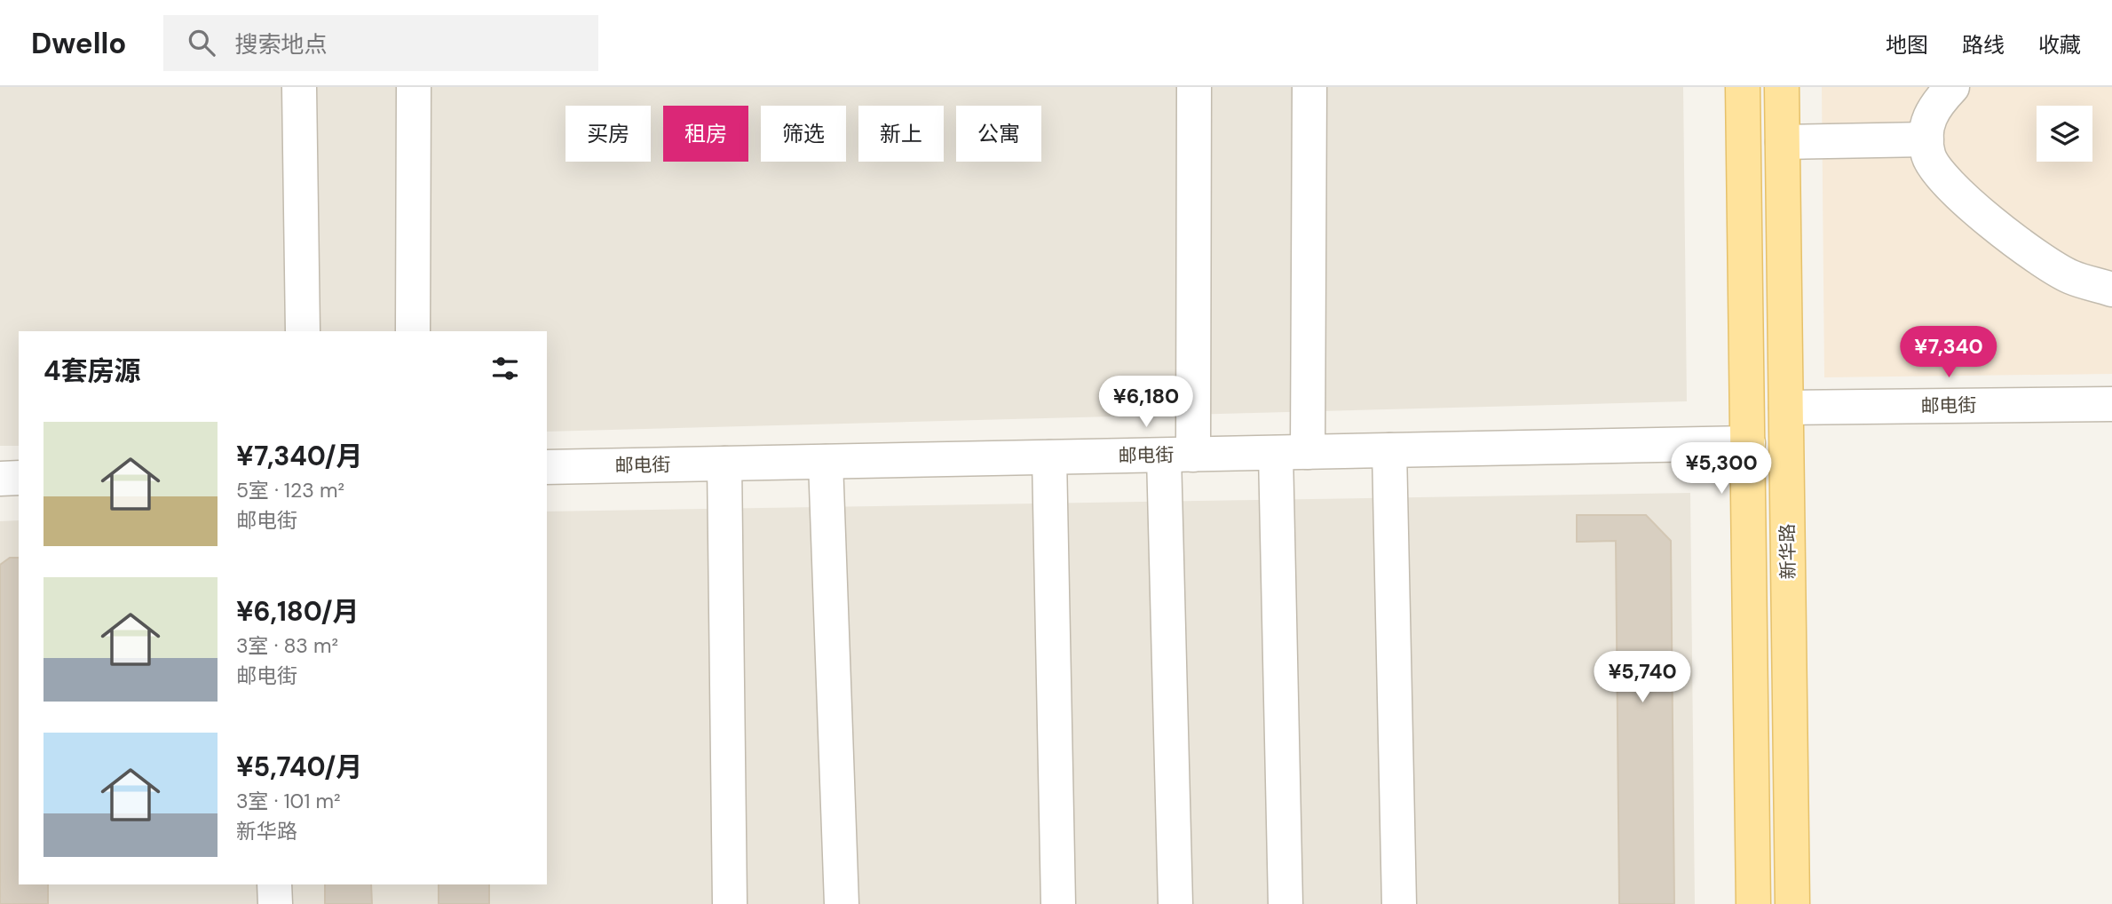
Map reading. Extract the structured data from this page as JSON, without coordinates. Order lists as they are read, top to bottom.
{
  "streets": {
    "main road": ["新华路"],
    "street": ["邮电街"]
  },
  "crossings": [
    ["邮电街", "新华路"]
  ],
  "page": {
    "header": "Dwello",
    "search": "搜索地点",
    "nav": ["地图", "路线", "收藏"],
    "chip": [
      "买房",
      "租房",
      "筛选",
      "新上",
      "公寓"
    ],
    "price": [
      "¥7,340",
      "¥6,180",
      "¥5,300",
      "¥5,740"
    ],
    "heading": "4套房源",
    "list": [
      {
        "name": "¥7,340/月",
        "note": "5室 · 123 m² · 邮电街"
      },
      {
        "name": "¥6,180/月",
        "note": "3室 · 83 m² · 邮电街"
      },
      {
        "name": "¥5,740/月",
        "note": "3室 · 101 m² · 新华路"
      }
    ]
  }
}
